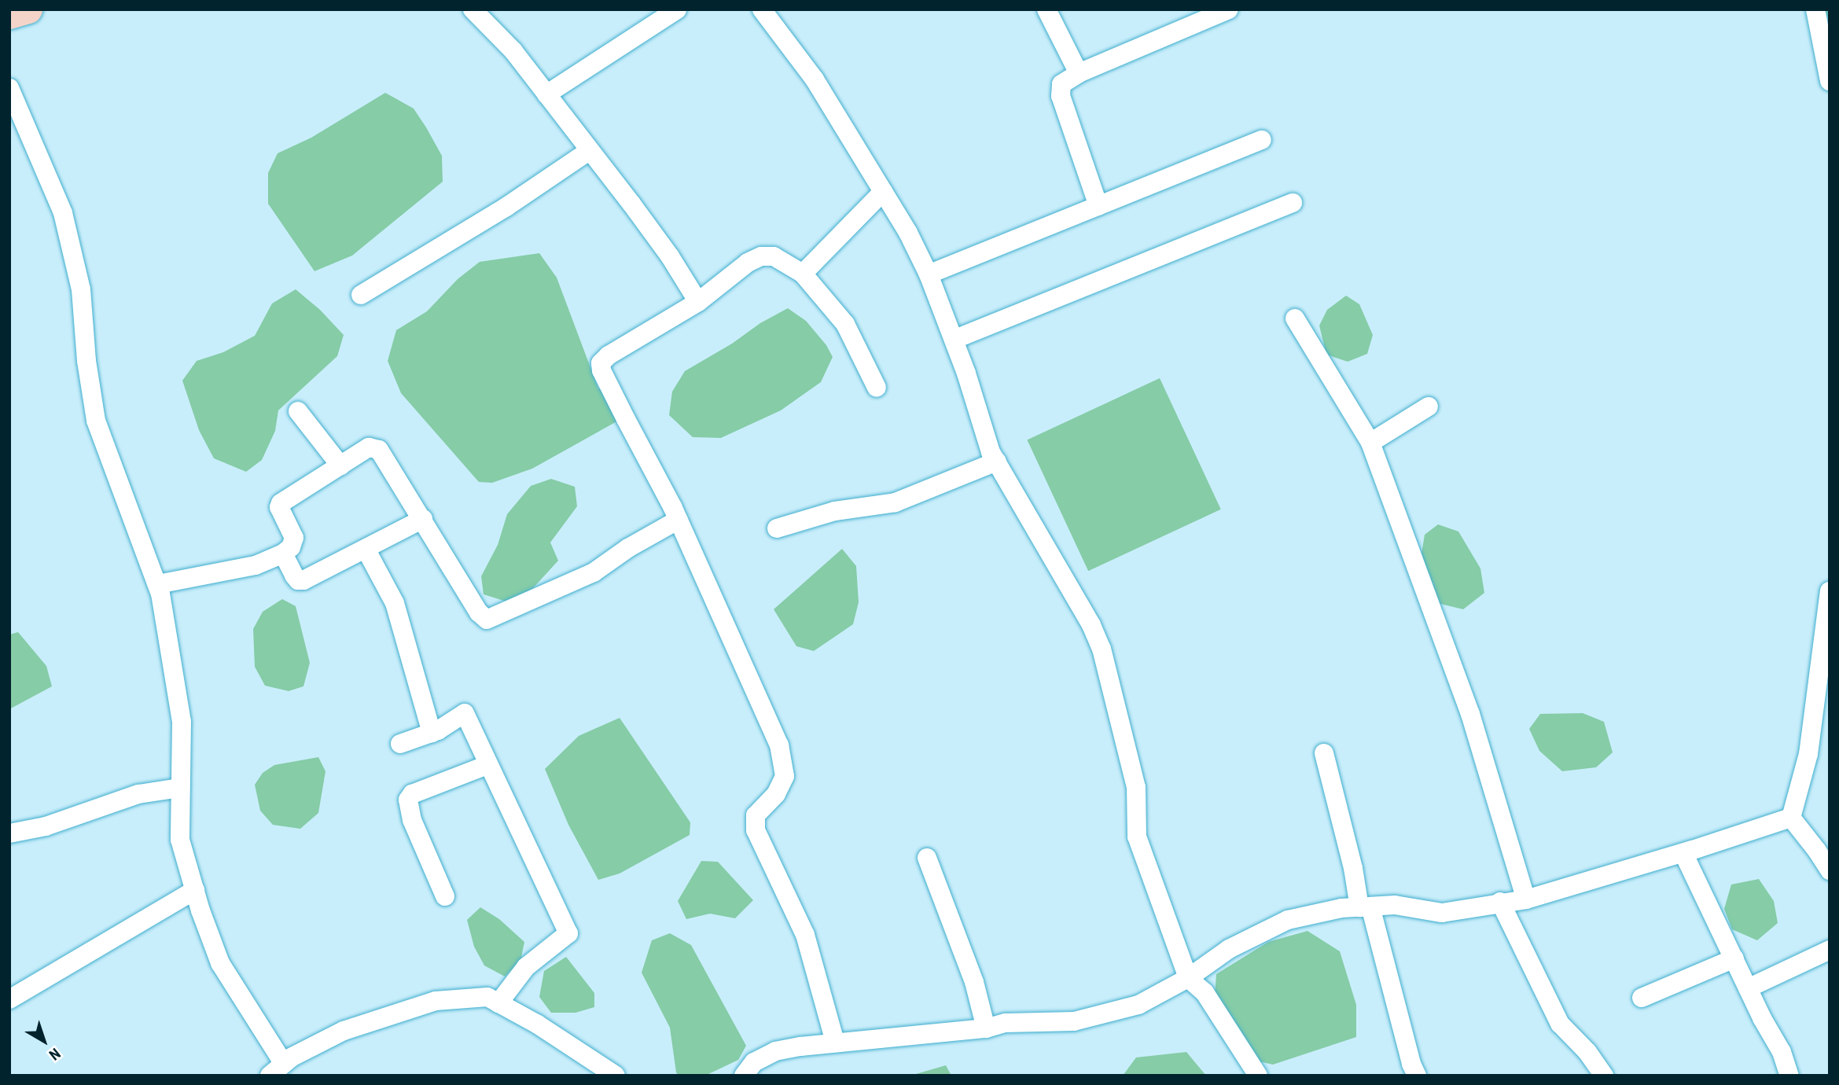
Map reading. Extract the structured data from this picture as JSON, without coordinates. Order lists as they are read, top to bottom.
{
  "north": "bottom right"
}
